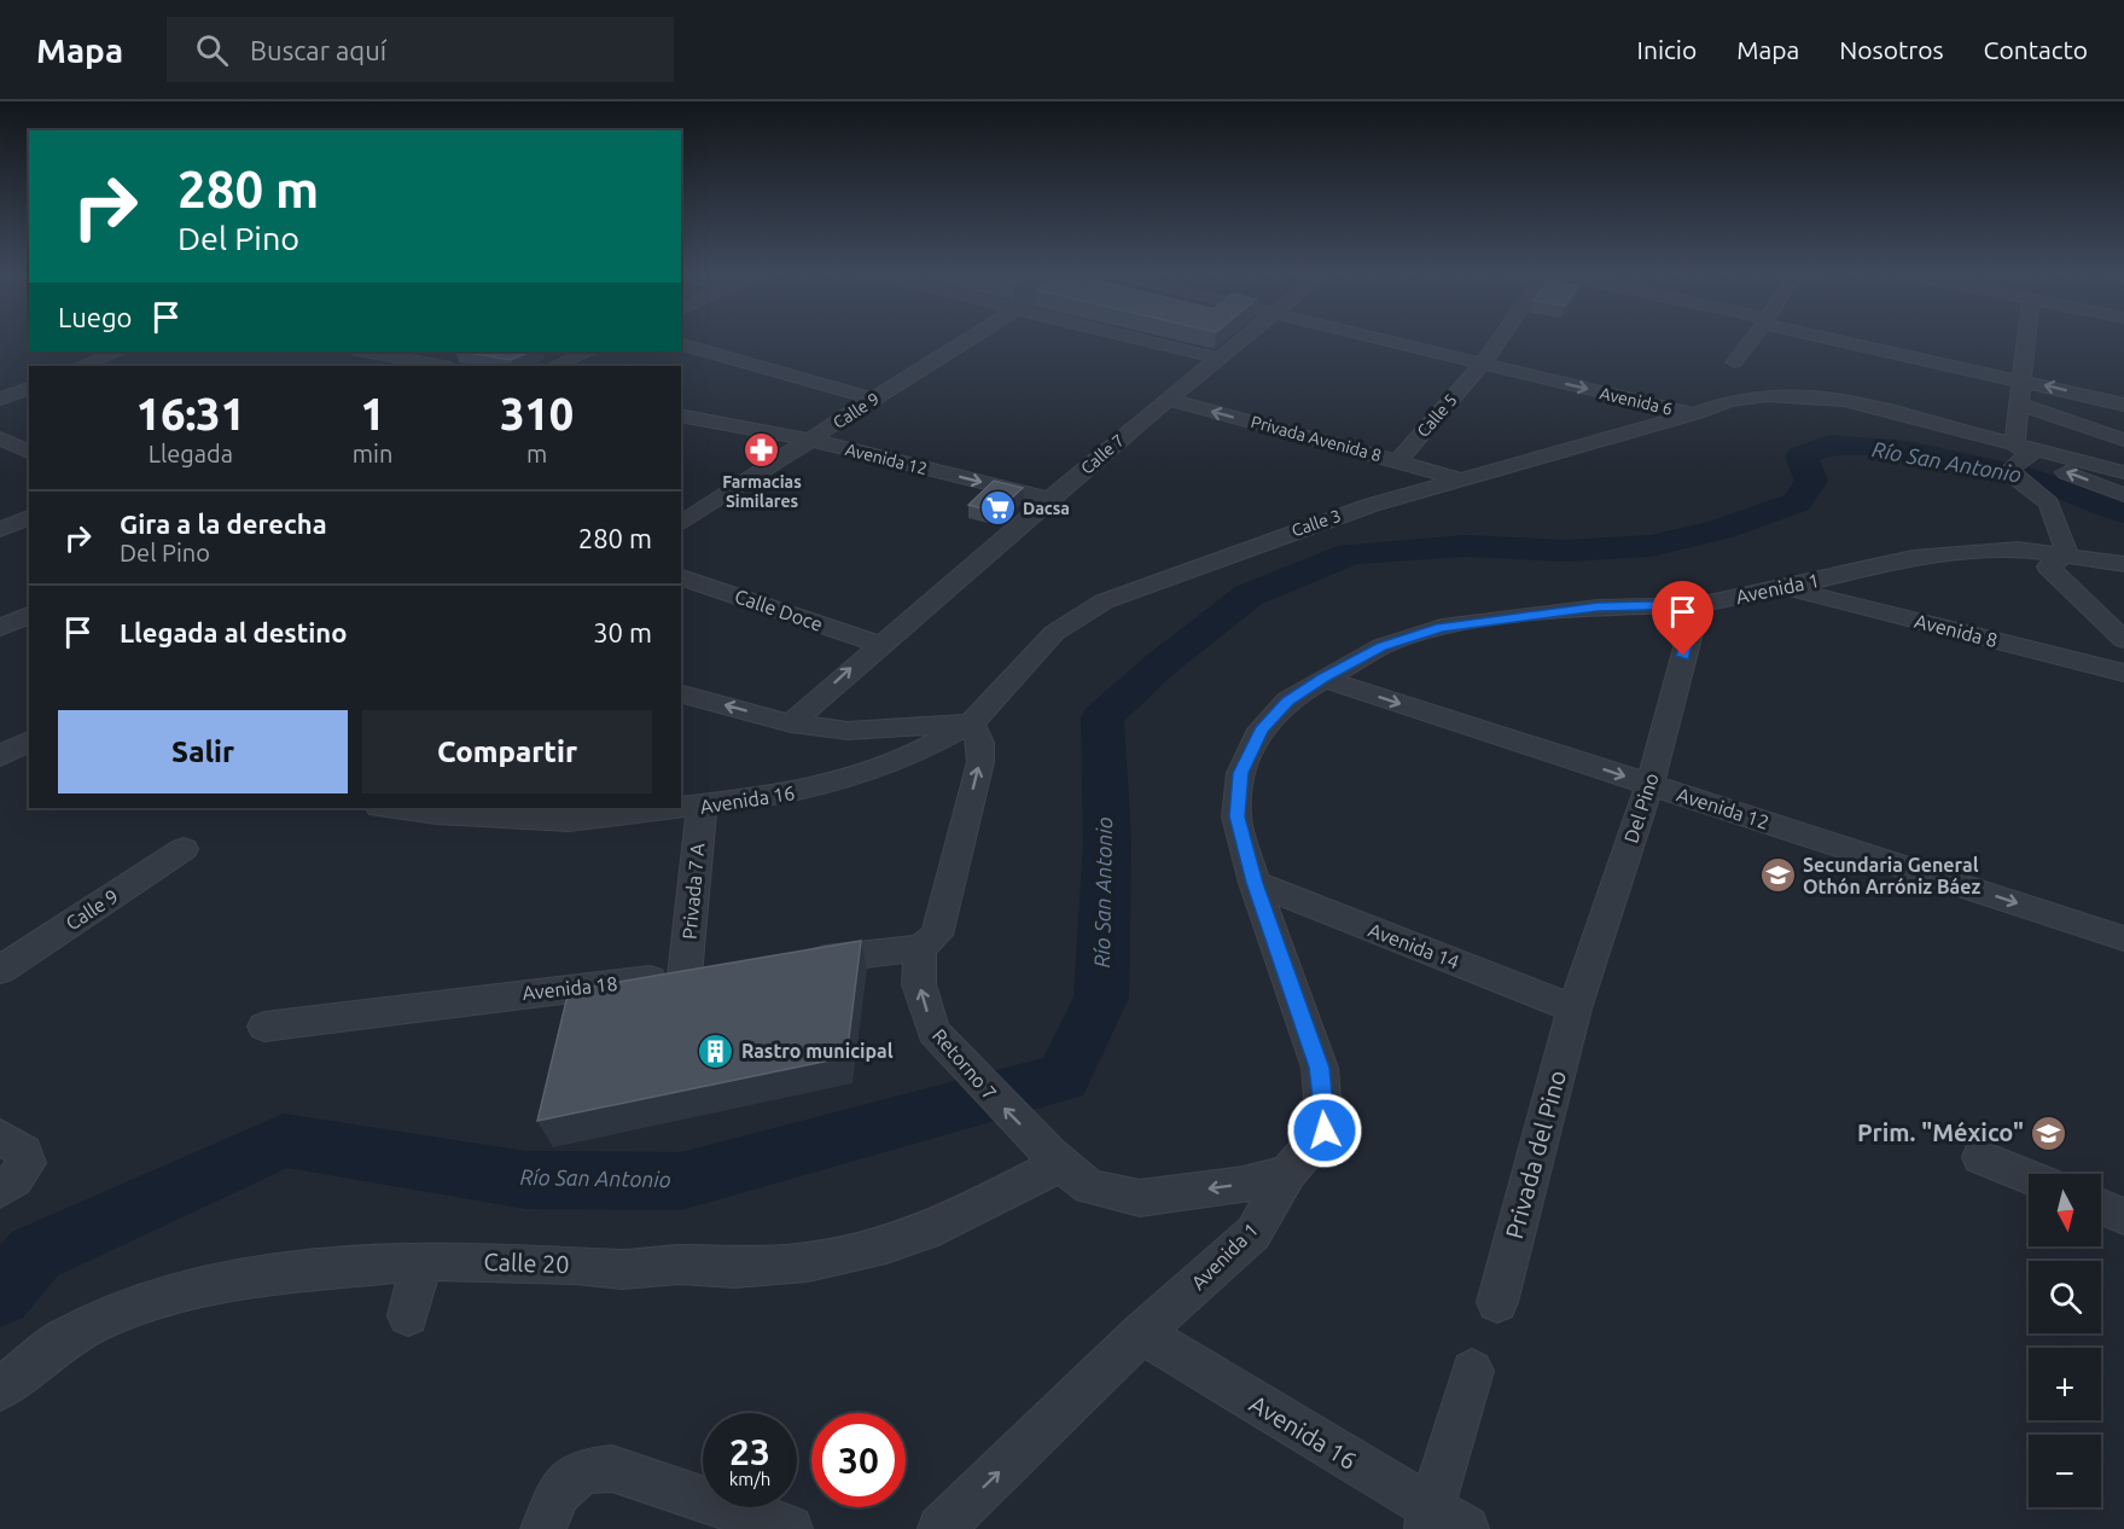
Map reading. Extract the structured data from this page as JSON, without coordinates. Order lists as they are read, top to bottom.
{
  "streets": {
    "street": [
      "Avenida 6",
      "Calle 9",
      "Calle 5",
      "Privada Avenida 8",
      "Calle 7",
      "Avenida 12",
      "Calle 3",
      "Avenida 1",
      "Calle Doce",
      "Avenida 8",
      "Avenida 16",
      "Del Pino",
      "Privada 7 A",
      "Avenida 14",
      "Avenida 18",
      "Retorno 7",
      "Privada del Pino",
      "Calle 20"
    ]
  },
  "crossings": [
    ["Avenida 6", "Calle 5"],
    ["Avenida 6", "Calle 3"],
    ["Calle 9", "Avenida 12"],
    ["Calle 5", "Privada Avenida 8"],
    ["Privada Avenida 8", "Calle 7"],
    ["Privada Avenida 8", "Calle 3"],
    ["Calle 7", "Avenida 12"],
    ["Calle 7", "Calle Doce"],
    ["Avenida 12", "Avenida 1"],
    ["Avenida 12", "Del Pino"],
    ["Calle 3", "Avenida 16"],
    ["Avenida 1", "Avenida 8"],
    ["Avenida 1", "Avenida 16"],
    ["Avenida 1", "Del Pino"],
    ["Avenida 1", "Avenida 14"],
    ["Avenida 1", "Retorno 7"],
    ["Avenida 16", "Privada 7 A"],
    ["Del Pino", "Avenida 14"],
    ["Del Pino", "Privada del Pino"],
    ["Privada 7 A", "Avenida 18"],
    ["Avenida 14", "Privada del Pino"],
    ["Retorno 7", "Calle 20"]
  ],
  "one_way": ["Privada Avenida 8", "Avenida 12", "Retorno 7"],
  "water": ["Río San Antonio"],
  "places": {
    "pharmacy": ["Farmacias Similares"],
    "supermarket": ["Dacsa"],
    "school or university": ["Secundaria General Othón Arróniz Báez", "Prim. \"México\""],
    "building": ["Rastro municipal"]
  },
  "north": "bottom",
  "page": {
    "header": "Mapa",
    "search": "Buscar aquí",
    "nav": [
      "Inicio",
      "Mapa",
      "Nosotros",
      "Contacto"
    ],
    "turn": ["280 m", "Del Pino"],
    "then": "Luego",
    "eta": [
      "16:31",
      "Llegada",
      "1",
      "min",
      "310",
      "m"
    ],
    "list": [
      {
        "name": "Gira a la derecha",
        "note": "Del Pino",
        "value": "280 m"
      },
      {
        "name": "Llegada al destino",
        "value": "30 m"
      }
    ],
    "buttons": ["Salir", "Compartir"],
    "map_buttons": ["+", "−"],
    "speed": "23 km/h",
    "limit": "30"
  }
}
